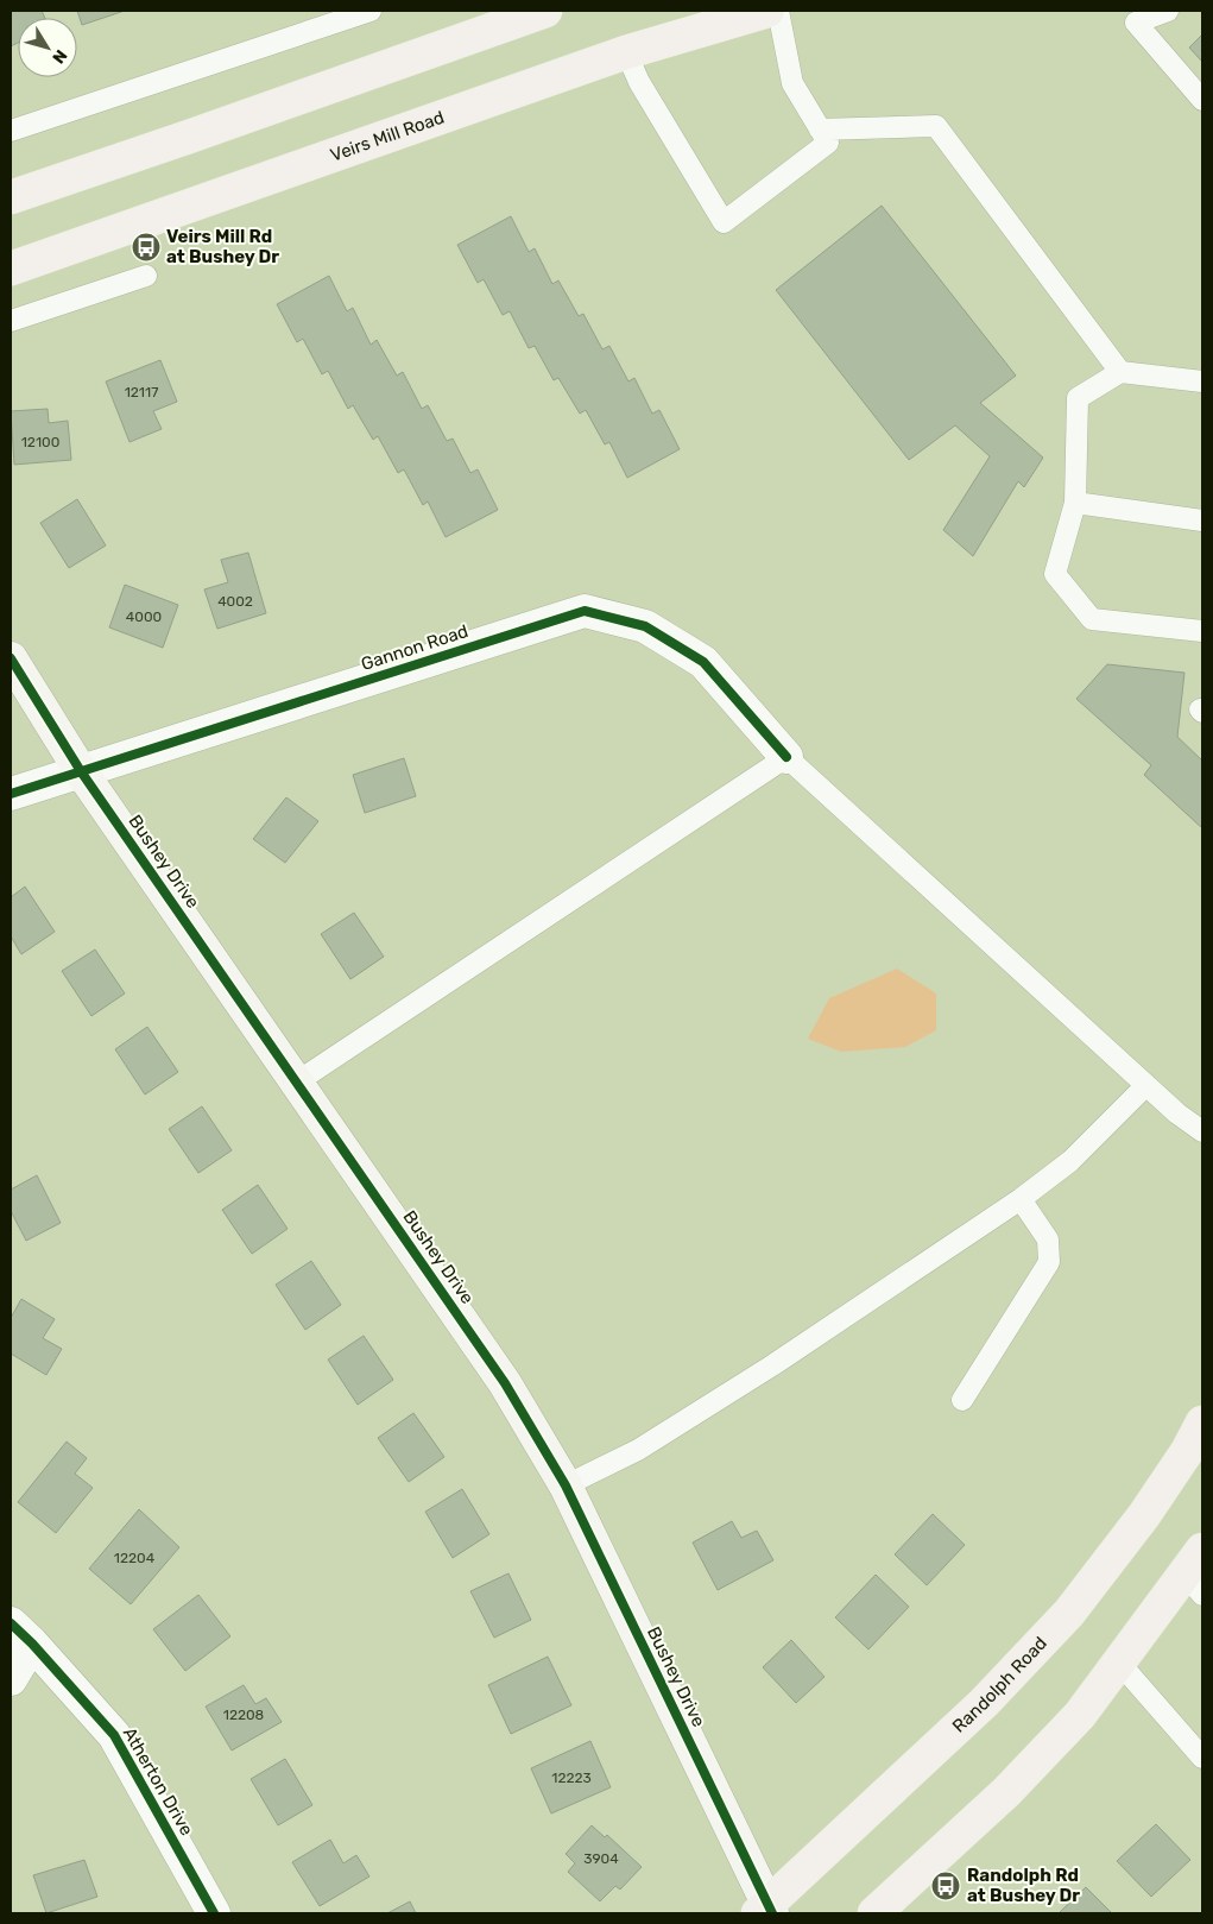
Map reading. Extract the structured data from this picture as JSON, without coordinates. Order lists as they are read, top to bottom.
{
  "streets": {
    "main road": ["Veirs Mill Road", "Randolph Road"],
    "street": ["Gannon Road", "Bushey Drive", "Atherton Drive"]
  },
  "crossings": [
    ["Gannon Road", "Bushey Drive"],
    ["Bushey Drive", "Randolph Road"]
  ],
  "places": {
    "bus stop": ["Veirs Mill Rd at Bushey Dr", "Randolph Rd at Bushey Dr"]
  },
  "house_numbers": [
    "12117",
    "12100",
    "4002",
    "4000",
    "12204",
    "12208",
    "12223",
    "3904"
  ],
  "north": "bottom right"
}
